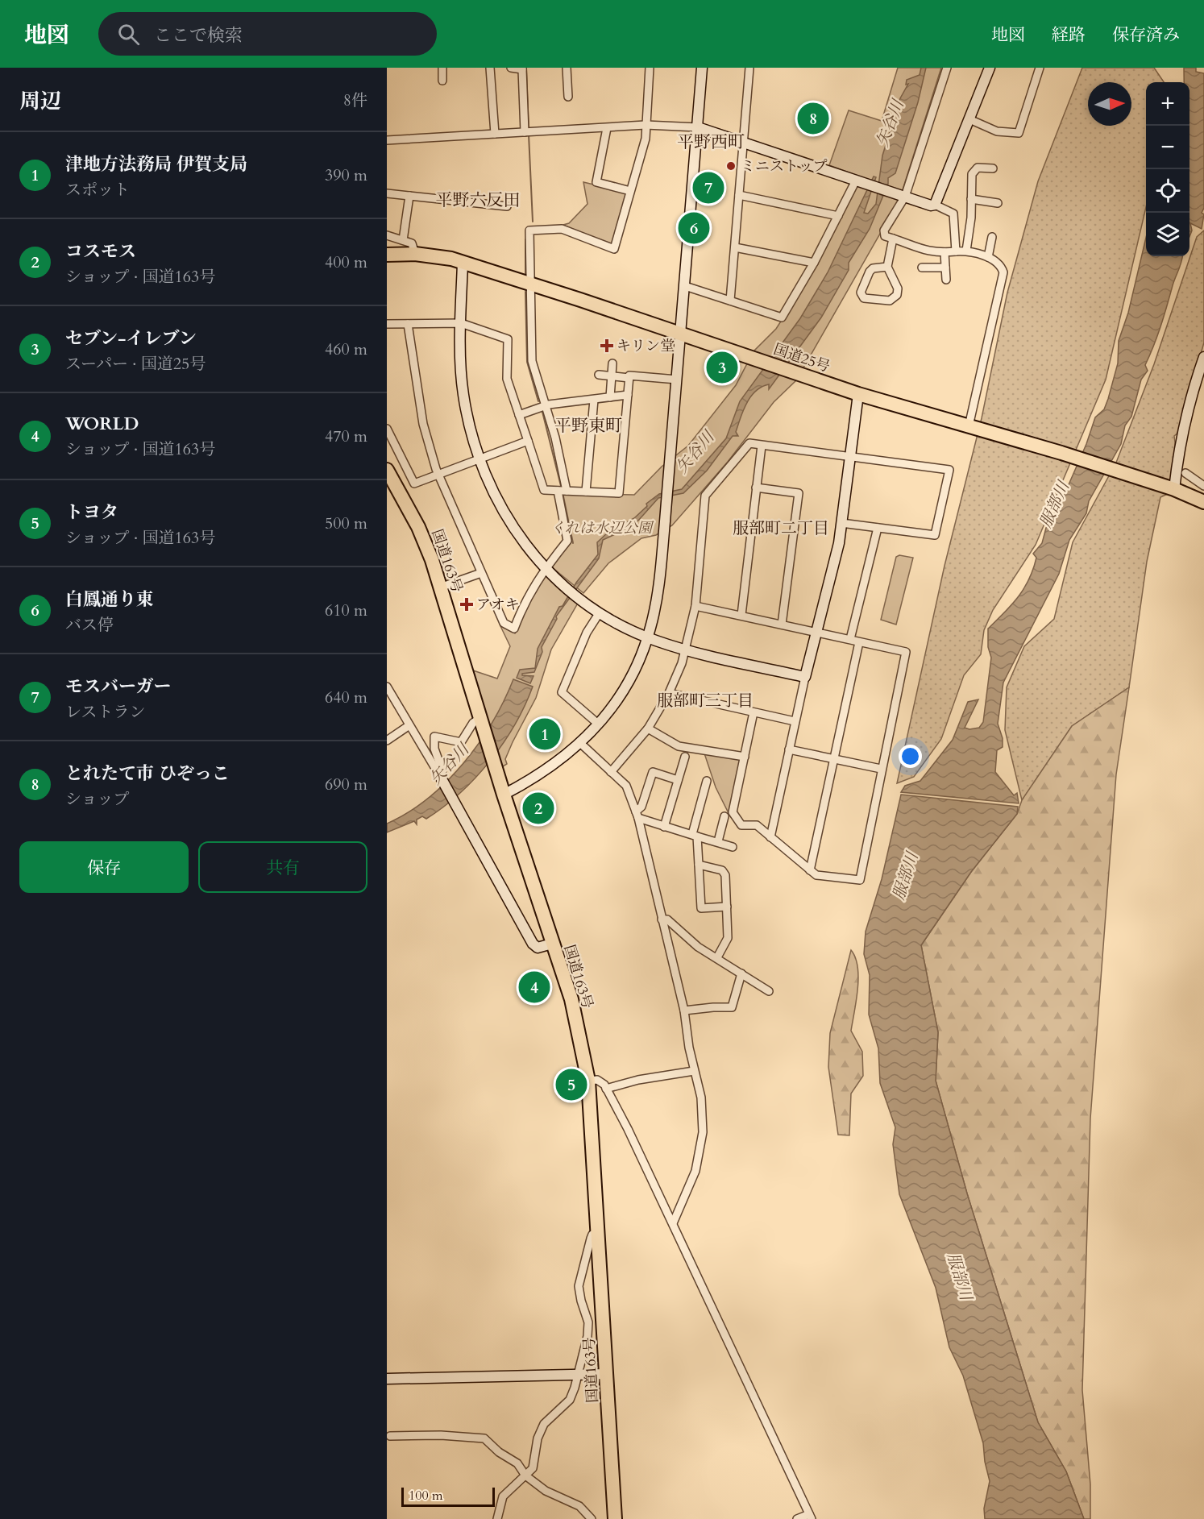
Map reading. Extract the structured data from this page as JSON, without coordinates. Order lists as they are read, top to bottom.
{
  "streets": {
    "highway": ["国道25号", "国道163号"]
  },
  "districts": [
    "平野西町",
    "平野六反田",
    "平野東町",
    "服部町二丁目",
    "服部町三丁目"
  ],
  "water": ["矢谷川", "服部川"],
  "parks": ["くれは水辺公園"],
  "places": {
    "other": ["ミニストップ"],
    "health": ["キリン堂", "アオキ"]
  },
  "scale_bar": "100 m",
  "north": "right",
  "page": {
    "header": "地図",
    "search": "ここで検索",
    "nav": ["地図", "経路", "保存済み"],
    "heading": ["周辺", "8件"],
    "map_buttons": ["+", "−"],
    "pins": [
      "8",
      "7",
      "6",
      "3",
      "1",
      "2",
      "4",
      "5"
    ],
    "list": [
      {
        "mark": "1",
        "name": "津地方法務局 伊賀支局",
        "note": "スポット",
        "value": "390 m"
      },
      {
        "mark": "2",
        "name": "コスモス",
        "note": "ショップ · 国道163号",
        "value": "400 m"
      },
      {
        "mark": "3",
        "name": "セブン-イレブン",
        "note": "スーパー · 国道25号",
        "value": "460 m"
      },
      {
        "mark": "4",
        "name": "WORLD",
        "note": "ショップ · 国道163号",
        "value": "470 m"
      },
      {
        "mark": "5",
        "name": "トヨタ",
        "note": "ショップ · 国道163号",
        "value": "500 m"
      },
      {
        "mark": "6",
        "name": "白鳳通り東",
        "note": "バス停",
        "value": "610 m"
      },
      {
        "mark": "7",
        "name": "モスバーガー",
        "note": "レストラン",
        "value": "640 m"
      },
      {
        "mark": "8",
        "name": "とれたて市 ひぞっこ",
        "note": "ショップ",
        "value": "690 m"
      }
    ],
    "buttons": ["保存", "共有"],
    "scale": "100 m"
  }
}
